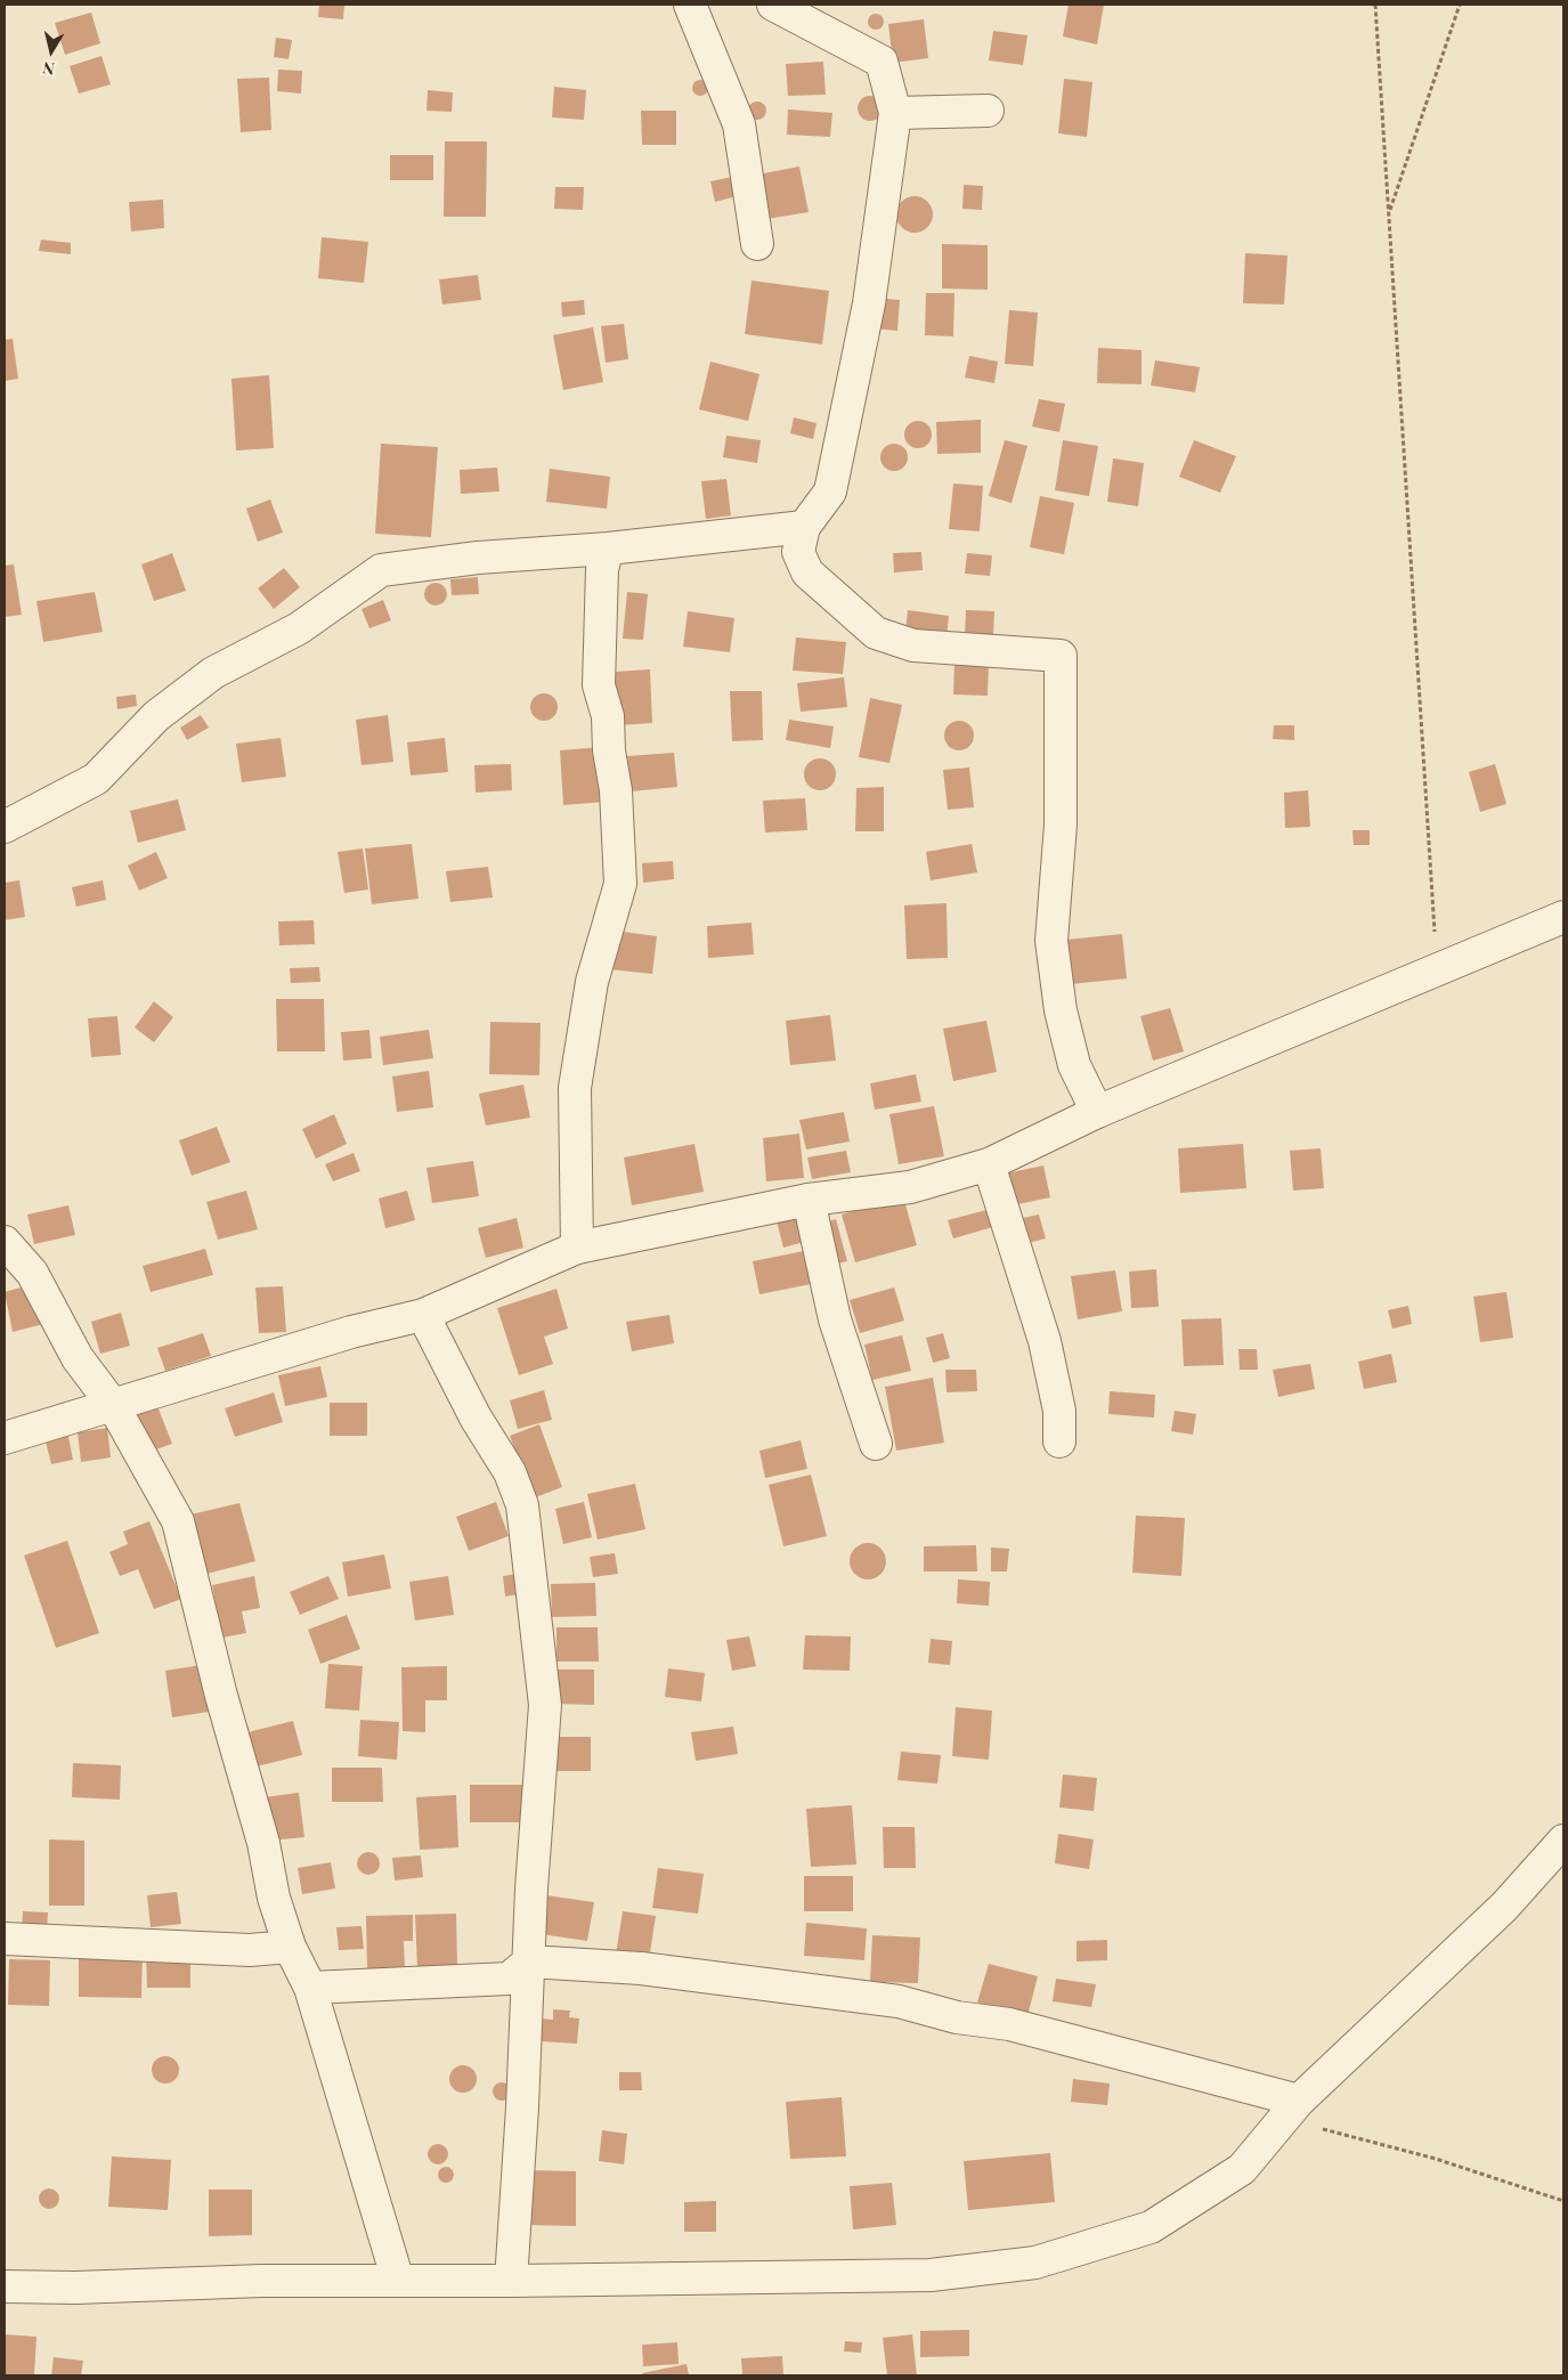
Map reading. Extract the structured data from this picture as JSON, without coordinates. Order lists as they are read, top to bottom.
{
  "north": "bottom"
}
